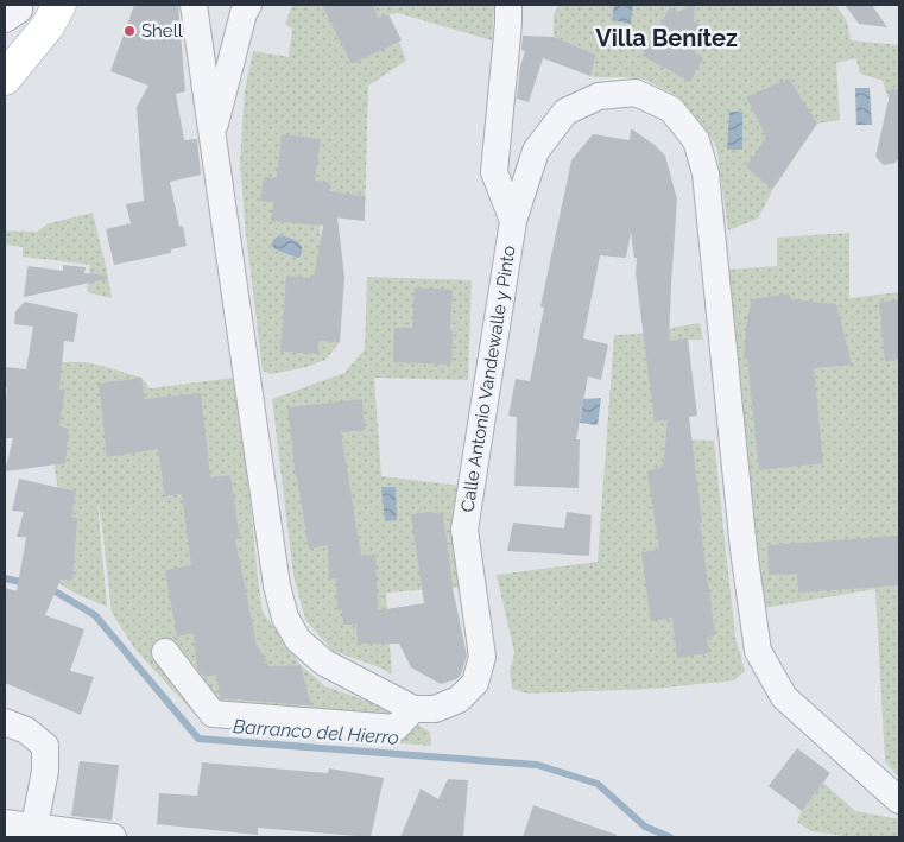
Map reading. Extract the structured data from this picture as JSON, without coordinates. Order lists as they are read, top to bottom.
{
  "streets": {
    "street": ["Calle Antonio Vandewalle y Pinto"]
  },
  "districts": ["Villa Benítez"],
  "water": ["Barranco del Hierro"],
  "places": ["Shell"]
}
